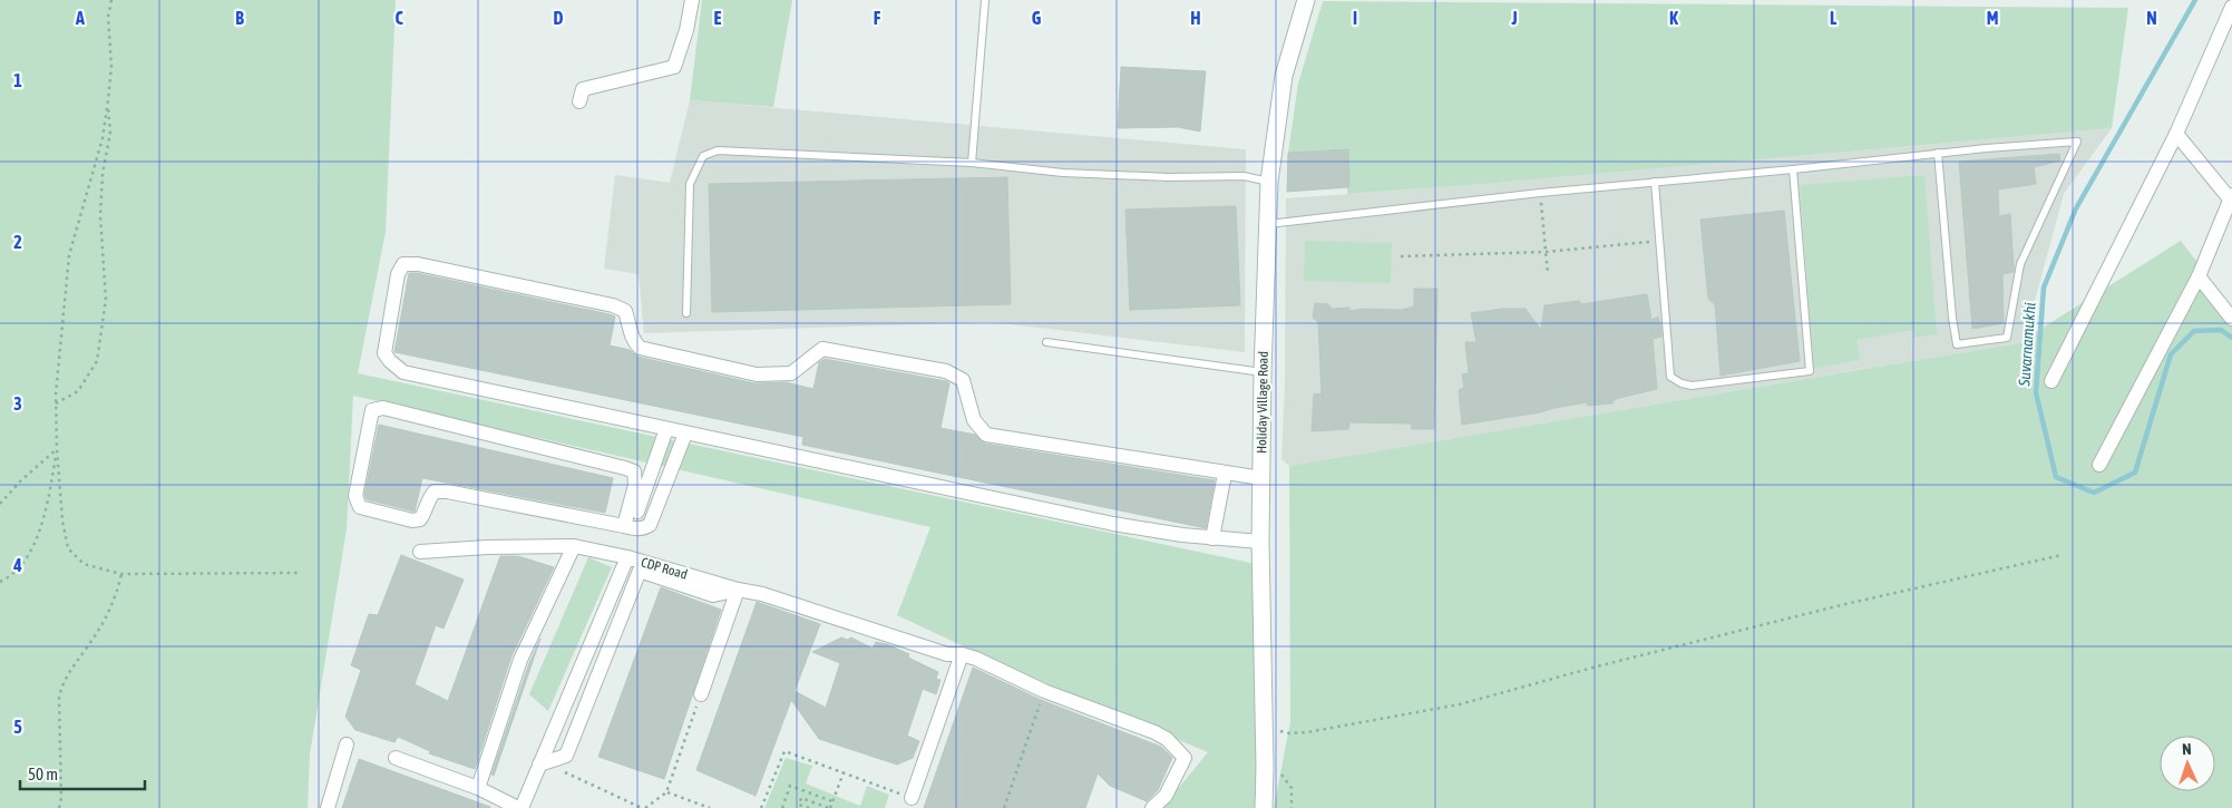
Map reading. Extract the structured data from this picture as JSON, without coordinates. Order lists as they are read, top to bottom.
{
  "streets": {
    "street": ["Holiday Village Road", "CDP Road"]
  },
  "water": ["Suvarnamukhi"],
  "scale_bar": "50 m",
  "north": "top",
  "grid": {
    "columns": [
      "A",
      "B",
      "C",
      "D",
      "E",
      "F",
      "G",
      "H",
      "I",
      "J",
      "K",
      "L",
      "M",
      "N"
    ],
    "rows": [
      "1",
      "2",
      "3",
      "4",
      "5"
    ]
  }
}
